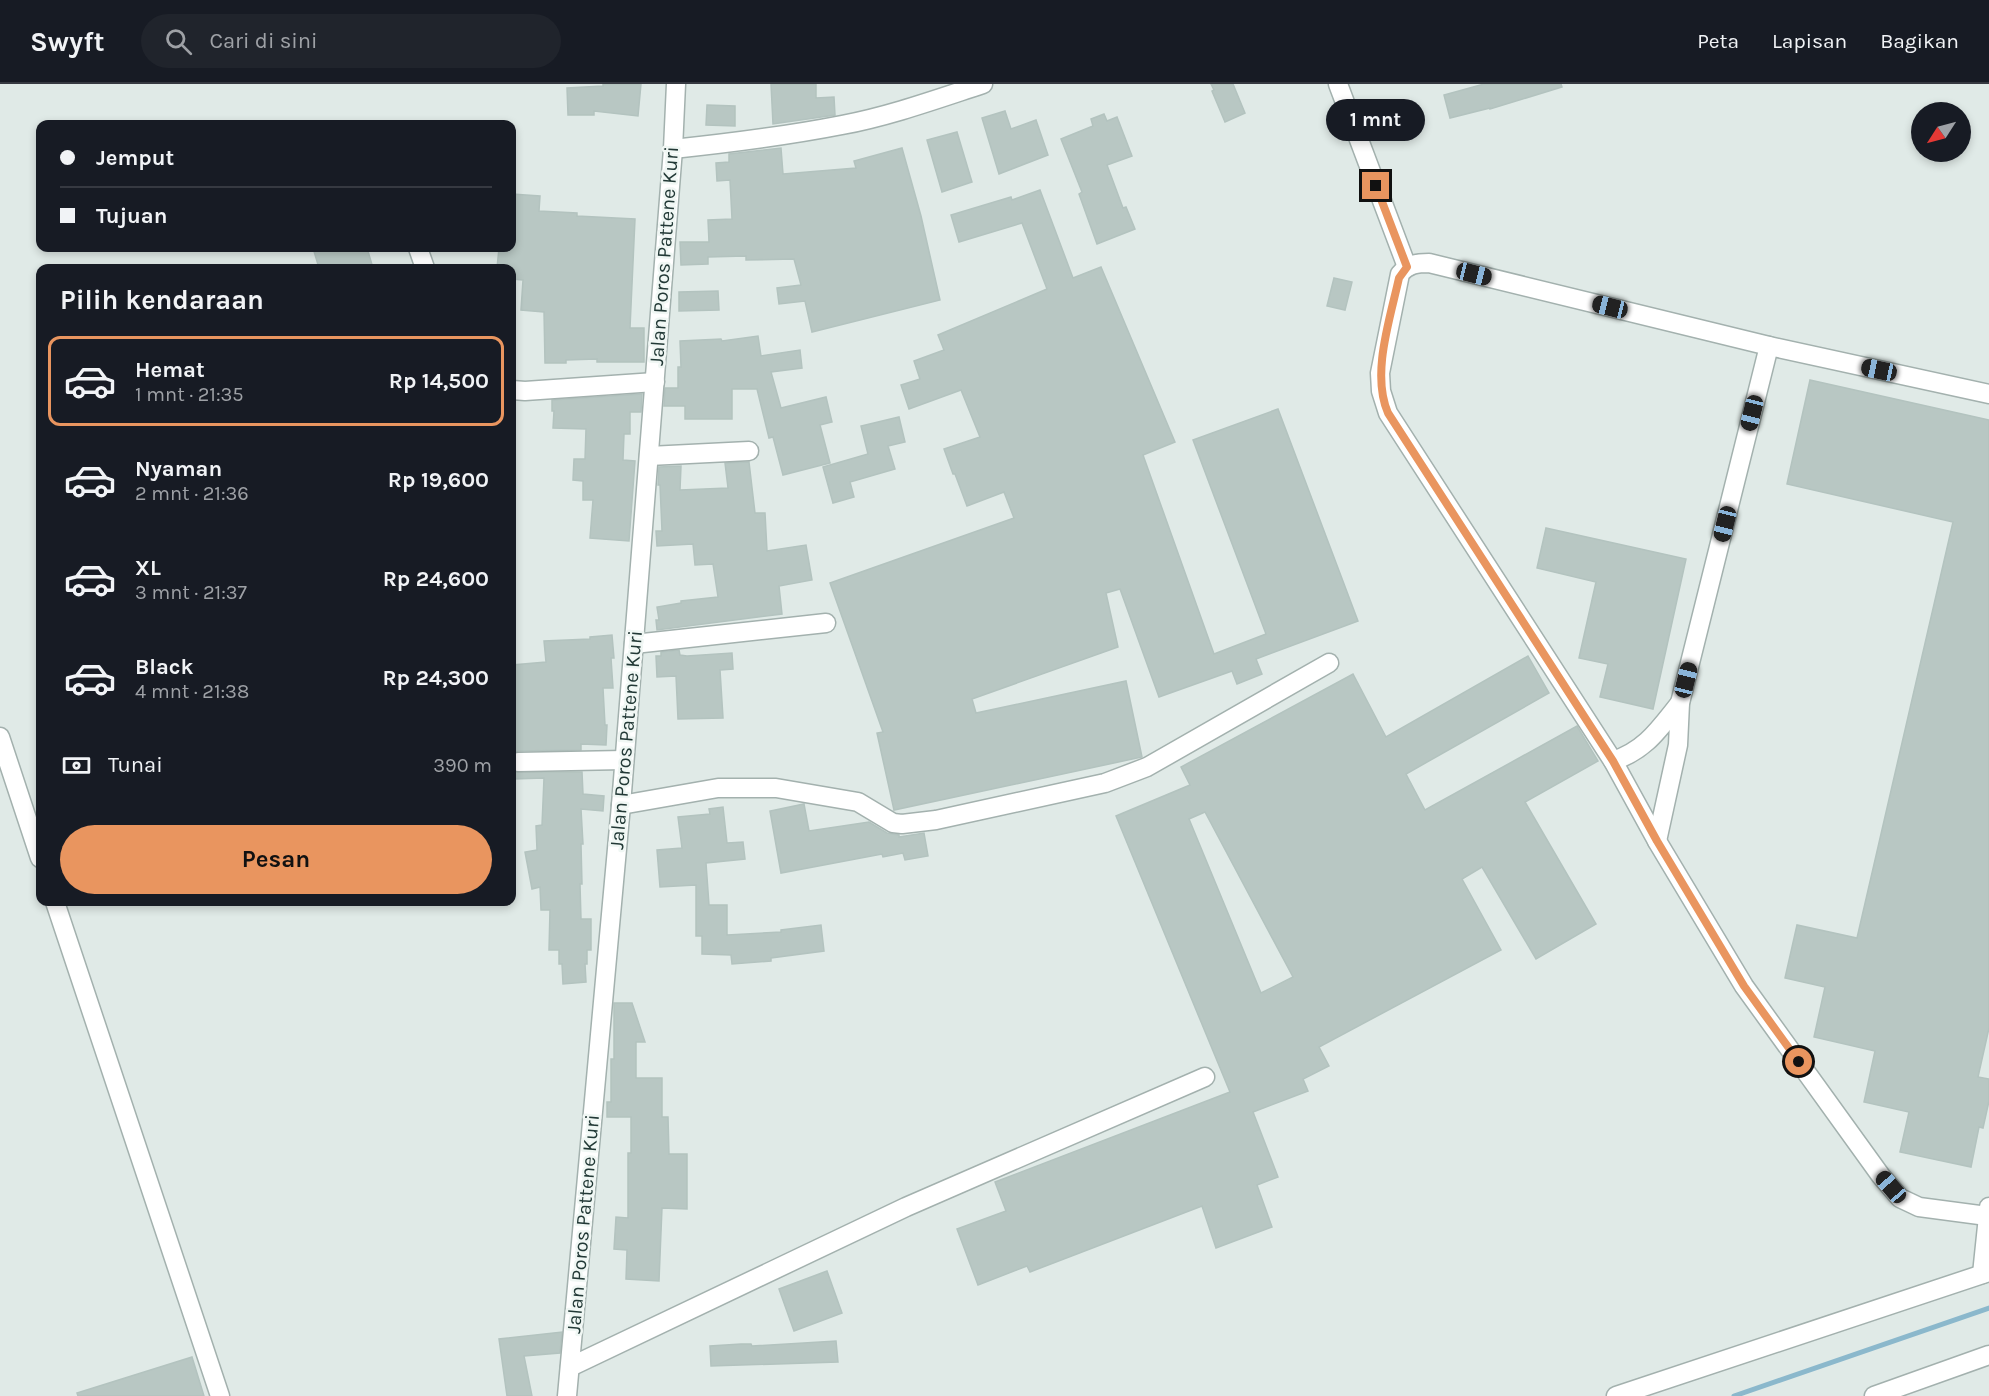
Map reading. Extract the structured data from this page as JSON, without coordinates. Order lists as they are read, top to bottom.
{
  "streets": {
    "street": ["Jalan Poros Pattene Kuri"]
  },
  "north": "bottom left",
  "page": {
    "header": "Swyft",
    "search": "Cari di sini",
    "nav": ["Peta", "Lapisan", "Bagikan"],
    "bubble": "1 mnt",
    "banner": ["Jemput", "Tujuan"],
    "heading": "Pilih kendaraan",
    "list": [
      {
        "name": "Hemat",
        "note": "1 mnt · 21:35",
        "value": "Rp 14,500"
      },
      {
        "name": "Nyaman",
        "note": "2 mnt · 21:36",
        "value": "Rp 19,600"
      },
      {
        "name": "XL",
        "note": "3 mnt · 21:37",
        "value": "Rp 24,600"
      },
      {
        "name": "Black",
        "note": "4 mnt · 21:38",
        "value": "Rp 24,300"
      }
    ],
    "pay": ["Tunai", "390 m"],
    "buttons": "Pesan"
  }
}
